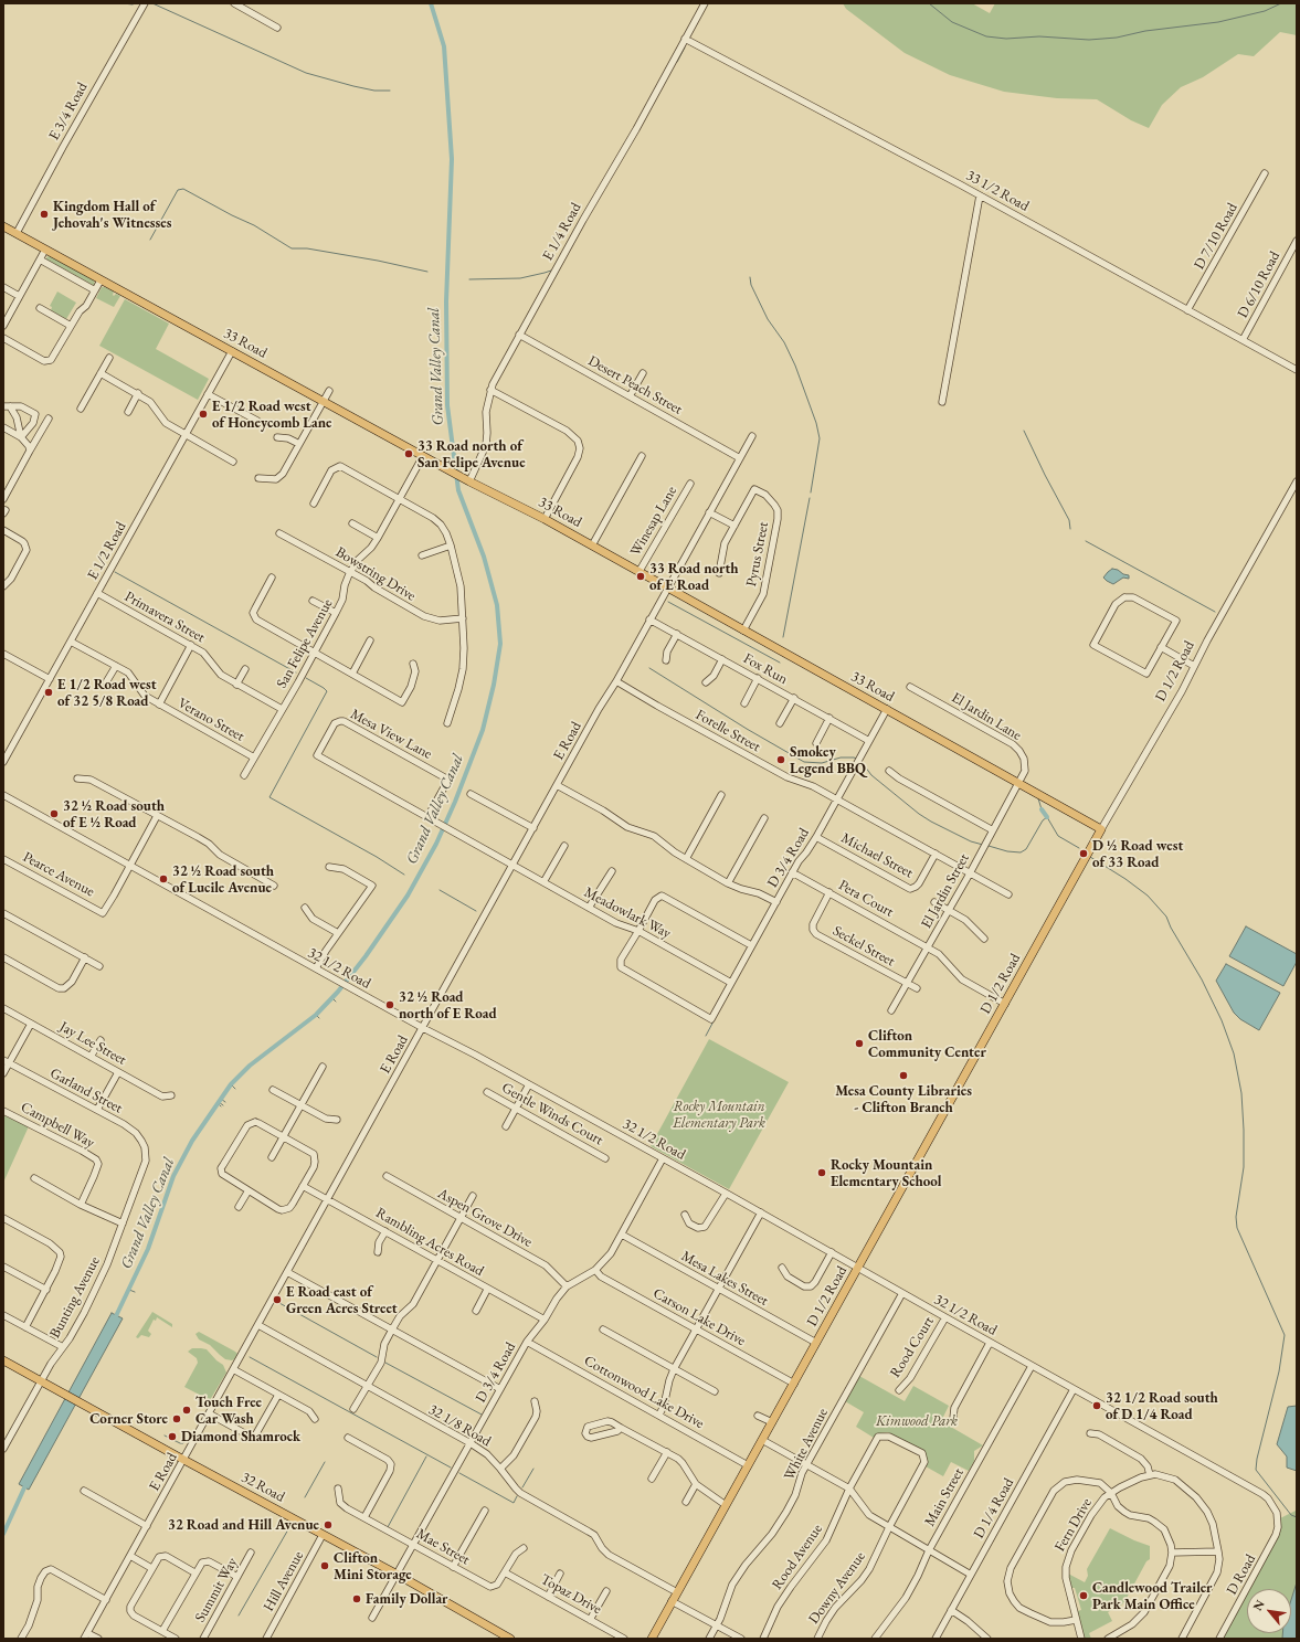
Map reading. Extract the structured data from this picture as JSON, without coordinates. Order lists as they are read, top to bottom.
{
  "streets": {
    "main road": ["33 Road", "D 1/2 Road", "32 Road"],
    "street": [
      "E 3/4 Road",
      "33 1/2 Road",
      "E 1/4 Road",
      "D 7/10 Road",
      "D 6/10 Road",
      "Desert Peach Street",
      "Winesap Lane",
      "E 1/2 Road",
      "Pyrus Street",
      "Bowstring Drive",
      "Primavera Street",
      "San Felipe Avenue",
      "Fox Run",
      "El Jardin Lane",
      "Verano Street",
      "Forelle Street",
      "Mesa View Lane",
      "E Road",
      "Michael Street",
      "D 3/4 Road",
      "Pearce Avenue",
      "El Jardin Street",
      "Pera Court",
      "Meadowlark Way",
      "Seckel Street",
      "32 1/2 Road",
      "Jay Lee Street",
      "Garland Street",
      "Gentle Winds Court",
      "Campbell Way",
      "Aspen Grove Drive",
      "Rambling Acres Road",
      "Mesa Lakes Street",
      "Bunting Avenue",
      "Carson Lake Drive",
      "Rood Court",
      "Cottonwood Lake Drive",
      "32 1/8 Road",
      "White Avenue",
      "Main Street",
      "D 1/4 Road",
      "Fern Drive",
      "Mae Street",
      "Rood Avenue",
      "D Road",
      "Hill Avenue",
      "Downy Avenue",
      "Summit Way",
      "Topaz Drive"
    ]
  },
  "crossings": [
    ["E 3/4 Road", "33 Road"],
    ["33 1/2 Road", "E 1/4 Road"],
    ["33 1/2 Road", "D 7/10 Road"],
    ["33 1/2 Road", "D 6/10 Road"],
    ["E 1/4 Road", "33 Road"],
    ["E 1/4 Road", "Desert Peach Street"],
    ["33 Road", "Winesap Lane"],
    ["33 Road", "E 1/2 Road"],
    ["33 Road", "Pyrus Street"],
    ["33 Road", "San Felipe Avenue"],
    ["33 Road", "D 1/2 Road"],
    ["33 Road", "El Jardin Lane"],
    ["33 Road", "E Road"],
    ["33 Road", "D 3/4 Road"],
    ["33 Road", "El Jardin Street"],
    ["Desert Peach Street", "E Road"],
    ["E 1/2 Road", "Primavera Street"],
    ["E 1/2 Road", "Verano Street"],
    ["Bowstring Drive", "San Felipe Avenue"],
    ["Primavera Street", "San Felipe Avenue"],
    ["San Felipe Avenue", "Verano Street"],
    ["Fox Run", "E Road"],
    ["Fox Run", "D 3/4 Road"],
    ["D 1/2 Road", "Pera Court"],
    ["D 1/2 Road", "32 1/2 Road"],
    ["D 1/2 Road", "Mesa Lakes Street"],
    ["D 1/2 Road", "Carson Lake Drive"],
    ["D 1/2 Road", "Cottonwood Lake Drive"],
    ["D 1/2 Road", "32 1/8 Road"],
    ["El Jardin Lane", "El Jardin Street"],
    ["Forelle Street", "E Road"],
    ["Forelle Street", "Michael Street"],
    ["Forelle Street", "D 3/4 Road"],
    ["Forelle Street", "El Jardin Street"],
    ["Mesa View Lane", "Meadowlark Way"],
    ["E Road", "Meadowlark Way"],
    ["E Road", "32 1/2 Road"],
    ["E Road", "Rambling Acres Road"],
    ["E Road", "32 1/8 Road"],
    ["E Road", "32 Road"],
    ["Michael Street", "D 3/4 Road"],
    ["D 3/4 Road", "Pera Court"],
    ["D 3/4 Road", "Meadowlark Way"],
    ["D 3/4 Road", "32 1/2 Road"],
    ["D 3/4 Road", "Aspen Grove Drive"],
    ["D 3/4 Road", "Rambling Acres Road"],
    ["D 3/4 Road", "Mesa Lakes Street"],
    ["D 3/4 Road", "Carson Lake Drive"],
    ["D 3/4 Road", "Cottonwood Lake Drive"],
    ["D 3/4 Road", "32 1/8 Road"],
    ["D 3/4 Road", "32 Road"],
    ["D 3/4 Road", "Mae Street"],
    ["Pearce Avenue", "32 1/2 Road"],
    ["El Jardin Street", "Pera Court"],
    ["El Jardin Street", "Seckel Street"],
    ["Pera Court", "Seckel Street"],
    ["32 1/2 Road", "Rood Court"],
    ["32 1/2 Road", "White Avenue"],
    ["32 1/2 Road", "Main Street"],
    ["32 1/2 Road", "D 1/4 Road"],
    ["32 1/2 Road", "D Road"],
    ["Garland Street", "Bunting Avenue"],
    ["Bunting Avenue", "32 Road"],
    ["32 Road", "Hill Avenue"],
    ["Mae Street", "Topaz Drive"],
    ["Rood Avenue", "Downy Avenue"]
  ],
  "water": ["Grand Valley Canal"],
  "parks": ["Rocky Mountain Elementary Park", "Kimwood Park"],
  "places": [
    "Kingdom Hall of Jehovah's Witnesses",
    "E 1/2 Road west of Honeycomb Lane",
    "33 Road north of San Felipe Avenue",
    "33 Road north of E Road",
    "E 1/2 Road west of 32 5/8 Road",
    "Smokey Legend BBQ",
    "32 ½ Road south of E ½ Road",
    "D ½ Road west of 33 Road",
    "32 ½ Road south of Lucile Avenue",
    "32 ½ Road north of E Road",
    "Clifton Community Center",
    "Mesa County Libraries - Clifton Branch",
    "Rocky Mountain Elementary School",
    "E Road east of Green Acres Street",
    "32 1/2 Road south of D 1/4 Road",
    "Touch Free Car Wash",
    "Corner Store",
    "Diamond Shamrock",
    "32 Road and Hill Avenue",
    "Clifton Mini Storage",
    "Candlewood Trailer Park Main Office",
    "Family Dollar"
  ],
  "north": "top left"
}
